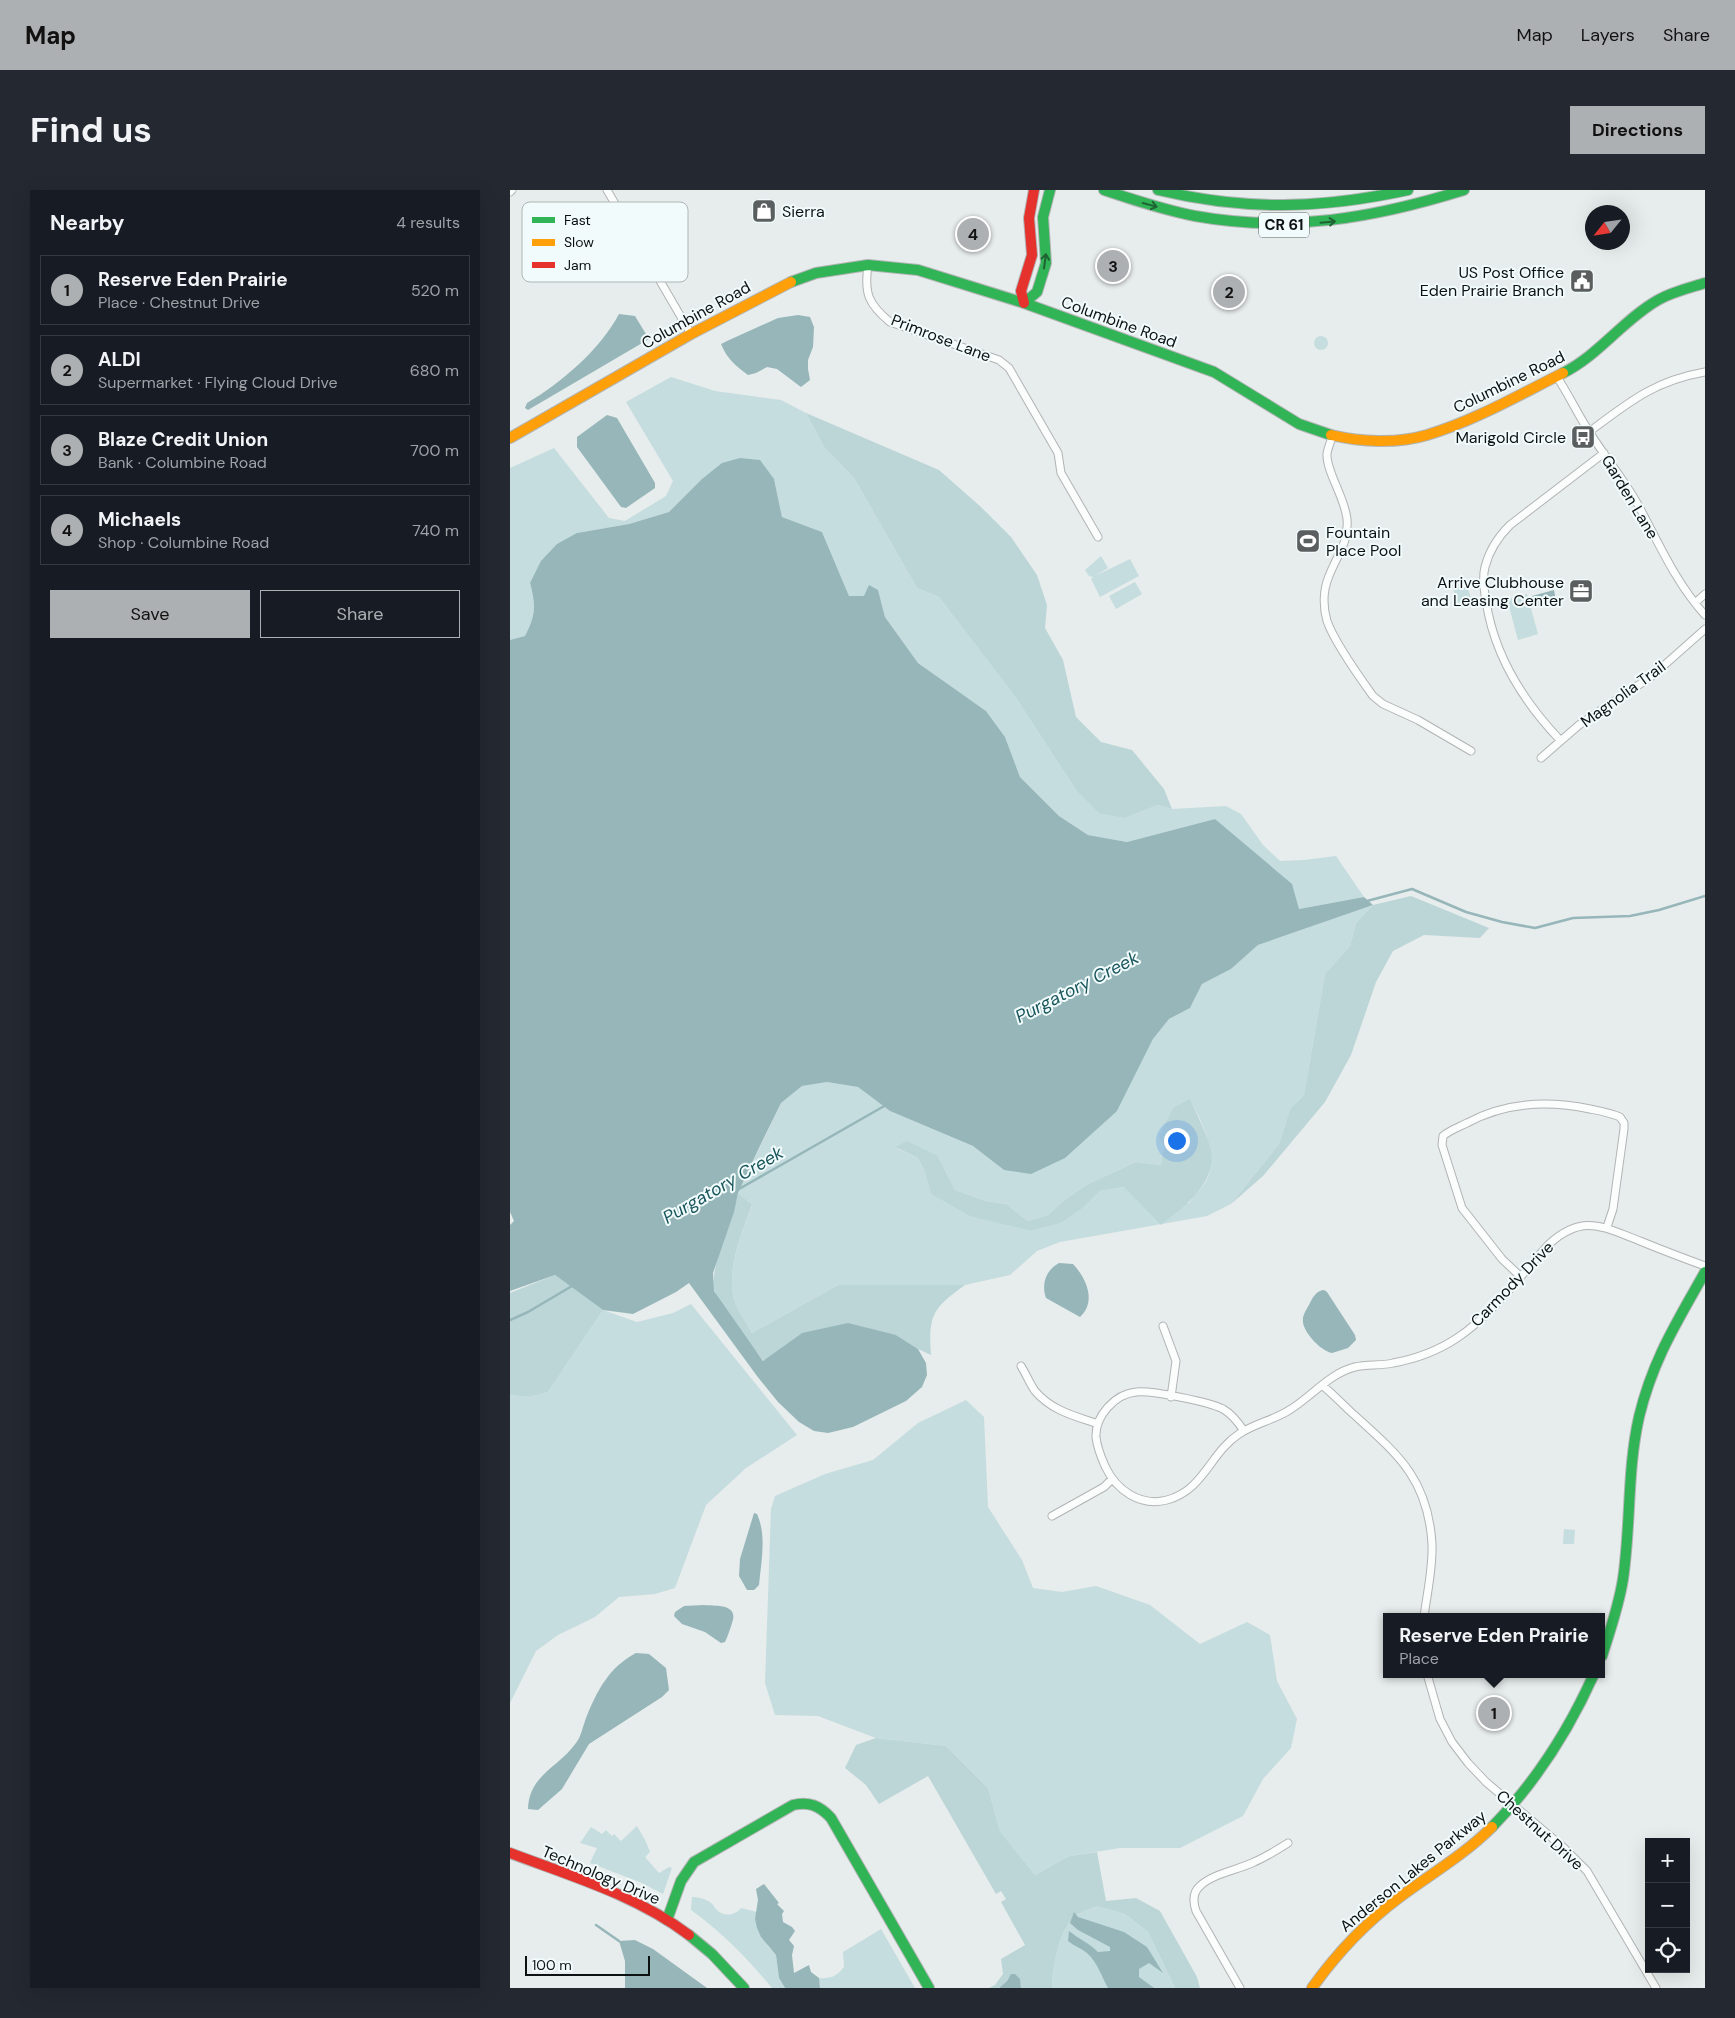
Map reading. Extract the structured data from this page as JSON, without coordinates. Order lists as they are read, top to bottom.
{
  "streets": {
    "street": [
      "CR 61",
      "Columbine Road",
      "Primrose Lane",
      "Garden Lane",
      "Magnolia Trail",
      "Carmody Drive",
      "Chestnut Drive",
      "Anderson Lakes Parkway",
      "Technology Drive"
    ]
  },
  "crossings": [
    ["Columbine Road", "Primrose Lane"],
    ["Columbine Road", "Garden Lane"],
    ["Chestnut Drive", "Anderson Lakes Parkway"]
  ],
  "water": ["Purgatory Creek"],
  "places": {
    "shop": ["Sierra"],
    "public building": ["US Post Office Eden Prairie Branch"],
    "bus stop": ["Marigold Circle"],
    "sports": ["Fountain Place Pool"],
    "office": ["Arrive Clubhouse and Leasing Center"]
  },
  "legend": ["Fast", "Slow", "Jam"],
  "scale_bar": "100 m",
  "north": "bottom left",
  "page": {
    "header": "Map",
    "nav": ["Map", "Layers", "Share"],
    "buttons": [
      "Directions",
      ["Save", "Share"]
    ],
    "title": "Find us",
    "heading": ["Nearby", "4 results"],
    "pins": [
      "4",
      "3",
      "2",
      "1"
    ],
    "list": [
      {
        "mark": "1",
        "name": "Reserve Eden Prairie",
        "note": "Place · Chestnut Drive",
        "value": "520 m"
      },
      {
        "mark": "2",
        "name": "ALDI",
        "note": "Supermarket · Flying Cloud Drive",
        "value": "680 m"
      },
      {
        "mark": "3",
        "name": "Blaze Credit Union",
        "note": "Bank · Columbine Road",
        "value": "700 m"
      },
      {
        "mark": "4",
        "name": "Michaels",
        "note": "Shop · Columbine Road",
        "value": "740 m"
      }
    ],
    "popup": ["Reserve Eden Prairie", "Place"],
    "map_buttons": ["+", "−"],
    "scale": "100 m"
  }
}
